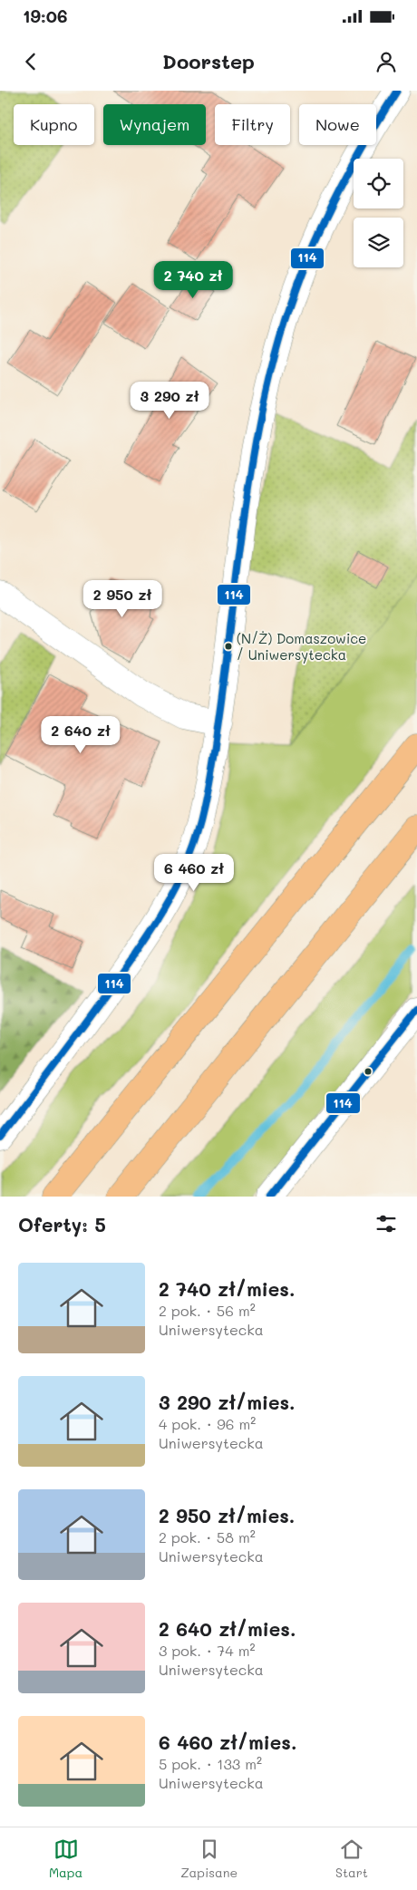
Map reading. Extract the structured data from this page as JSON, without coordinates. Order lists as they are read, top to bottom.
{
  "places": ["(N/Ż) Domaszowice / Uniwersytecka"],
  "lines": ["transit line 114"],
  "page": {
    "status": "19:06",
    "header": "Doorstep",
    "chip": [
      "Kupno",
      "Wynajem",
      "Filtry",
      "Nowe"
    ],
    "price": [
      "2 740 zł",
      "3 290 zł",
      "2 950 zł",
      "2 640 zł",
      "6 460 zł"
    ],
    "heading": "Oferty: 5",
    "list": [
      {
        "name": "2 740 zł/mies.",
        "note": "2 pok. · 56 m² · Uniwersytecka"
      },
      {
        "name": "3 290 zł/mies.",
        "note": "4 pok. · 96 m² · Uniwersytecka"
      },
      {
        "name": "2 950 zł/mies.",
        "note": "2 pok. · 58 m² · Uniwersytecka"
      },
      {
        "name": "2 640 zł/mies.",
        "note": "3 pok. · 74 m² · Uniwersytecka"
      },
      {
        "name": "6 460 zł/mies.",
        "note": "5 pok. · 133 m² · Uniwersytecka"
      }
    ],
    "tabs": ["Mapa", "Zapisane", "Start"]
  }
}
